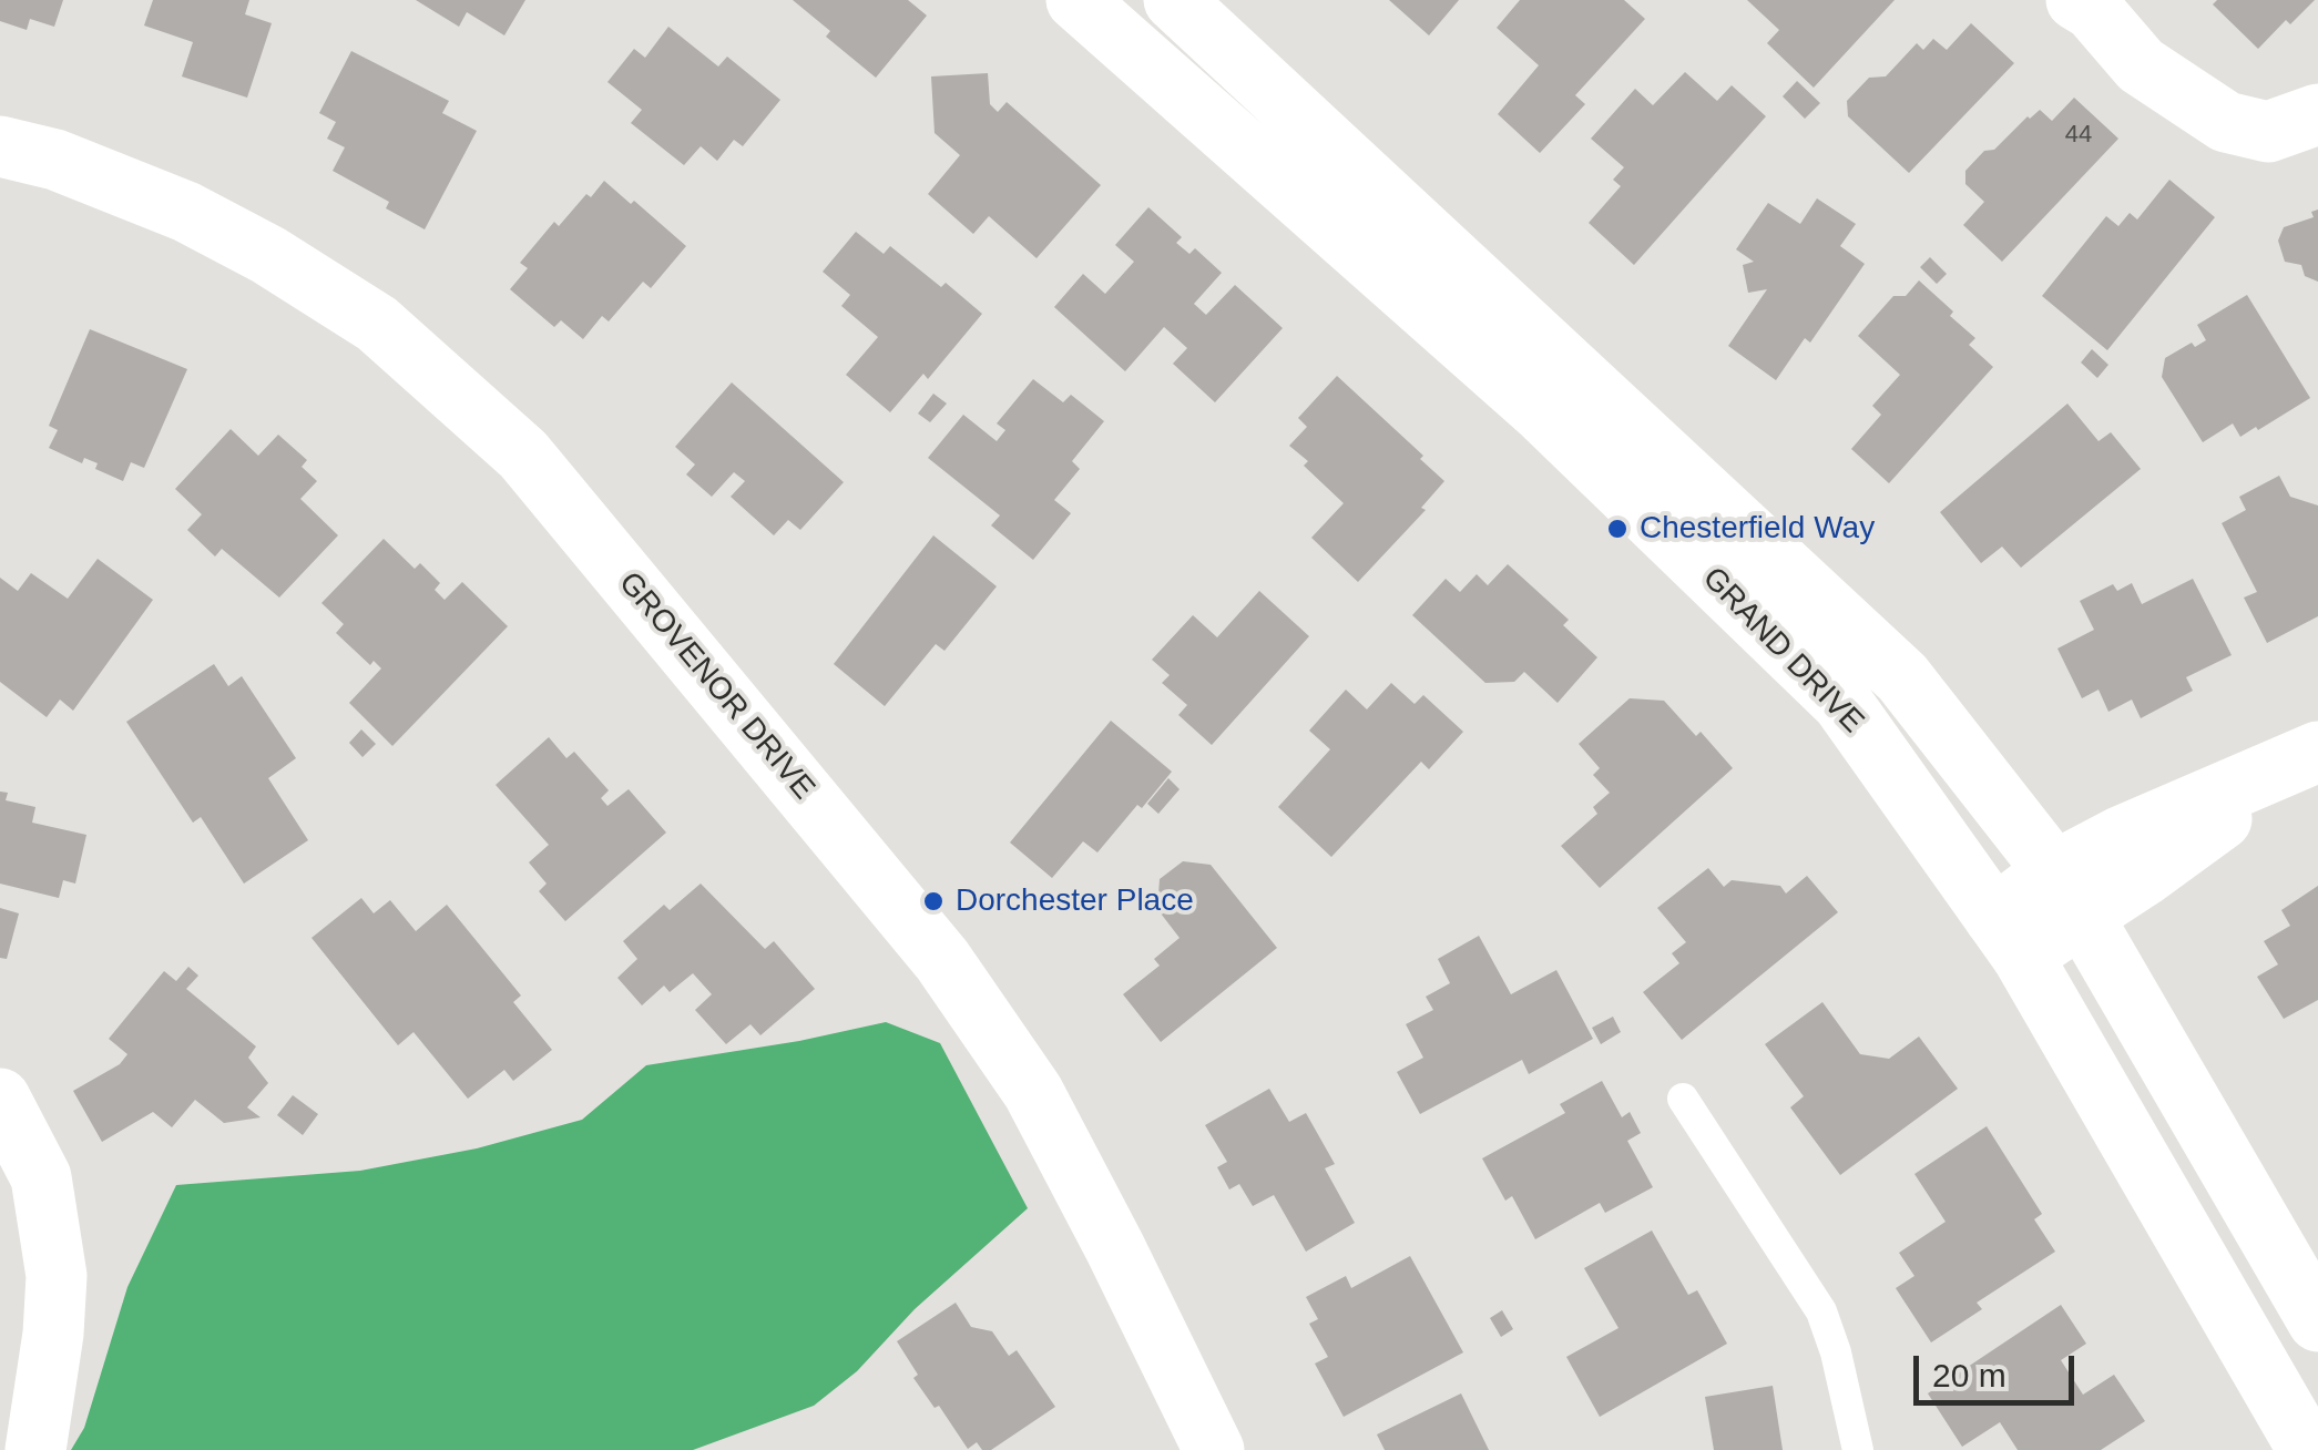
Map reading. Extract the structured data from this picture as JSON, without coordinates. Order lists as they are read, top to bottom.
{
  "streets": {
    "main road": ["GRAND DRIVE", "GROVENOR DRIVE"]
  },
  "places": ["Chesterfield Way", "Dorchester Place"],
  "house_numbers": ["44"],
  "scale_bar": "20 m"
}
